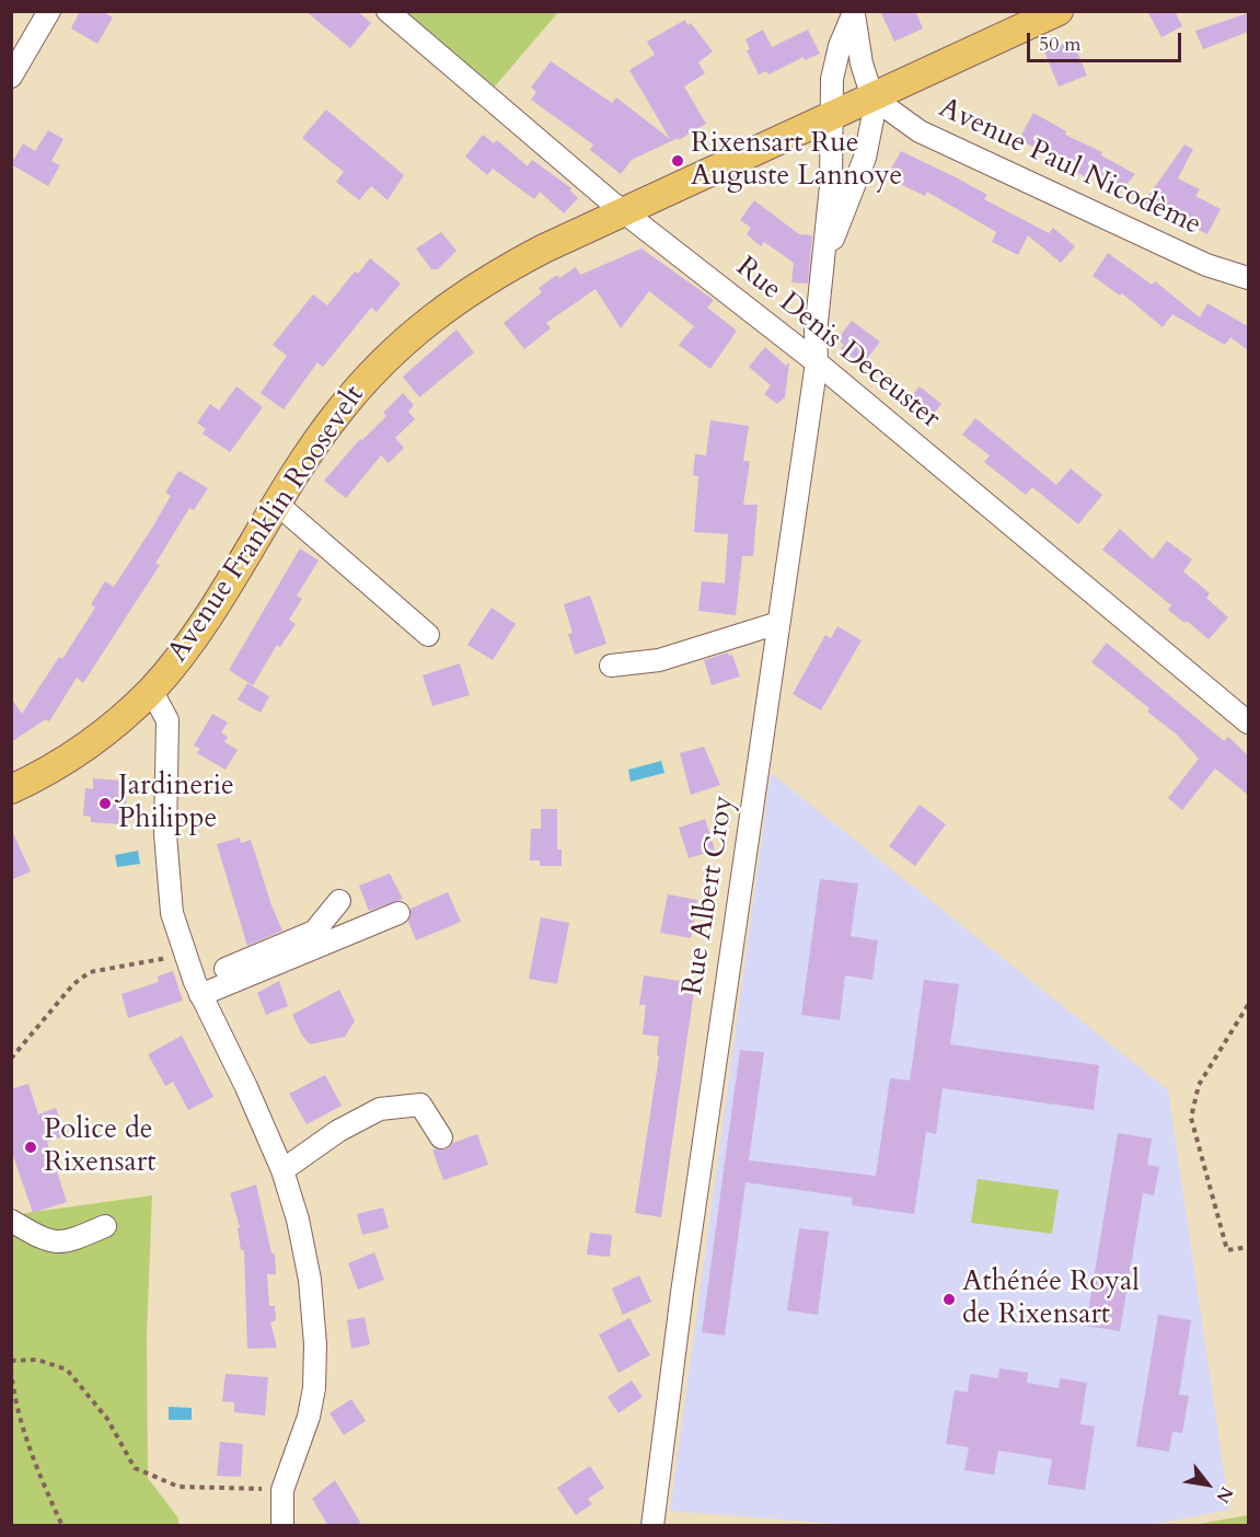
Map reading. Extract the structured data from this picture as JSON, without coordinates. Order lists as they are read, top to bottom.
{
  "streets": {
    "main road": ["Avenue Franklin Roosevelt"],
    "street": ["Avenue Paul Nicodème", "Rue Denis Deceuster", "Rue Albert Croy"]
  },
  "crossings": [
    ["Avenue Paul Nicodème", "Avenue Franklin Roosevelt"],
    ["Avenue Paul Nicodème", "Rue Albert Croy"],
    ["Rue Denis Deceuster", "Avenue Franklin Roosevelt"],
    ["Rue Denis Deceuster", "Rue Albert Croy"],
    ["Avenue Franklin Roosevelt", "Rue Albert Croy"]
  ],
  "places": [
    "Rixensart Rue Auguste Lannoye",
    "Jardinerie Philippe",
    "Police de Rixensart",
    "Athénée Royal de Rixensart"
  ],
  "scale_bar": "50 m",
  "north": "bottom right"
}
